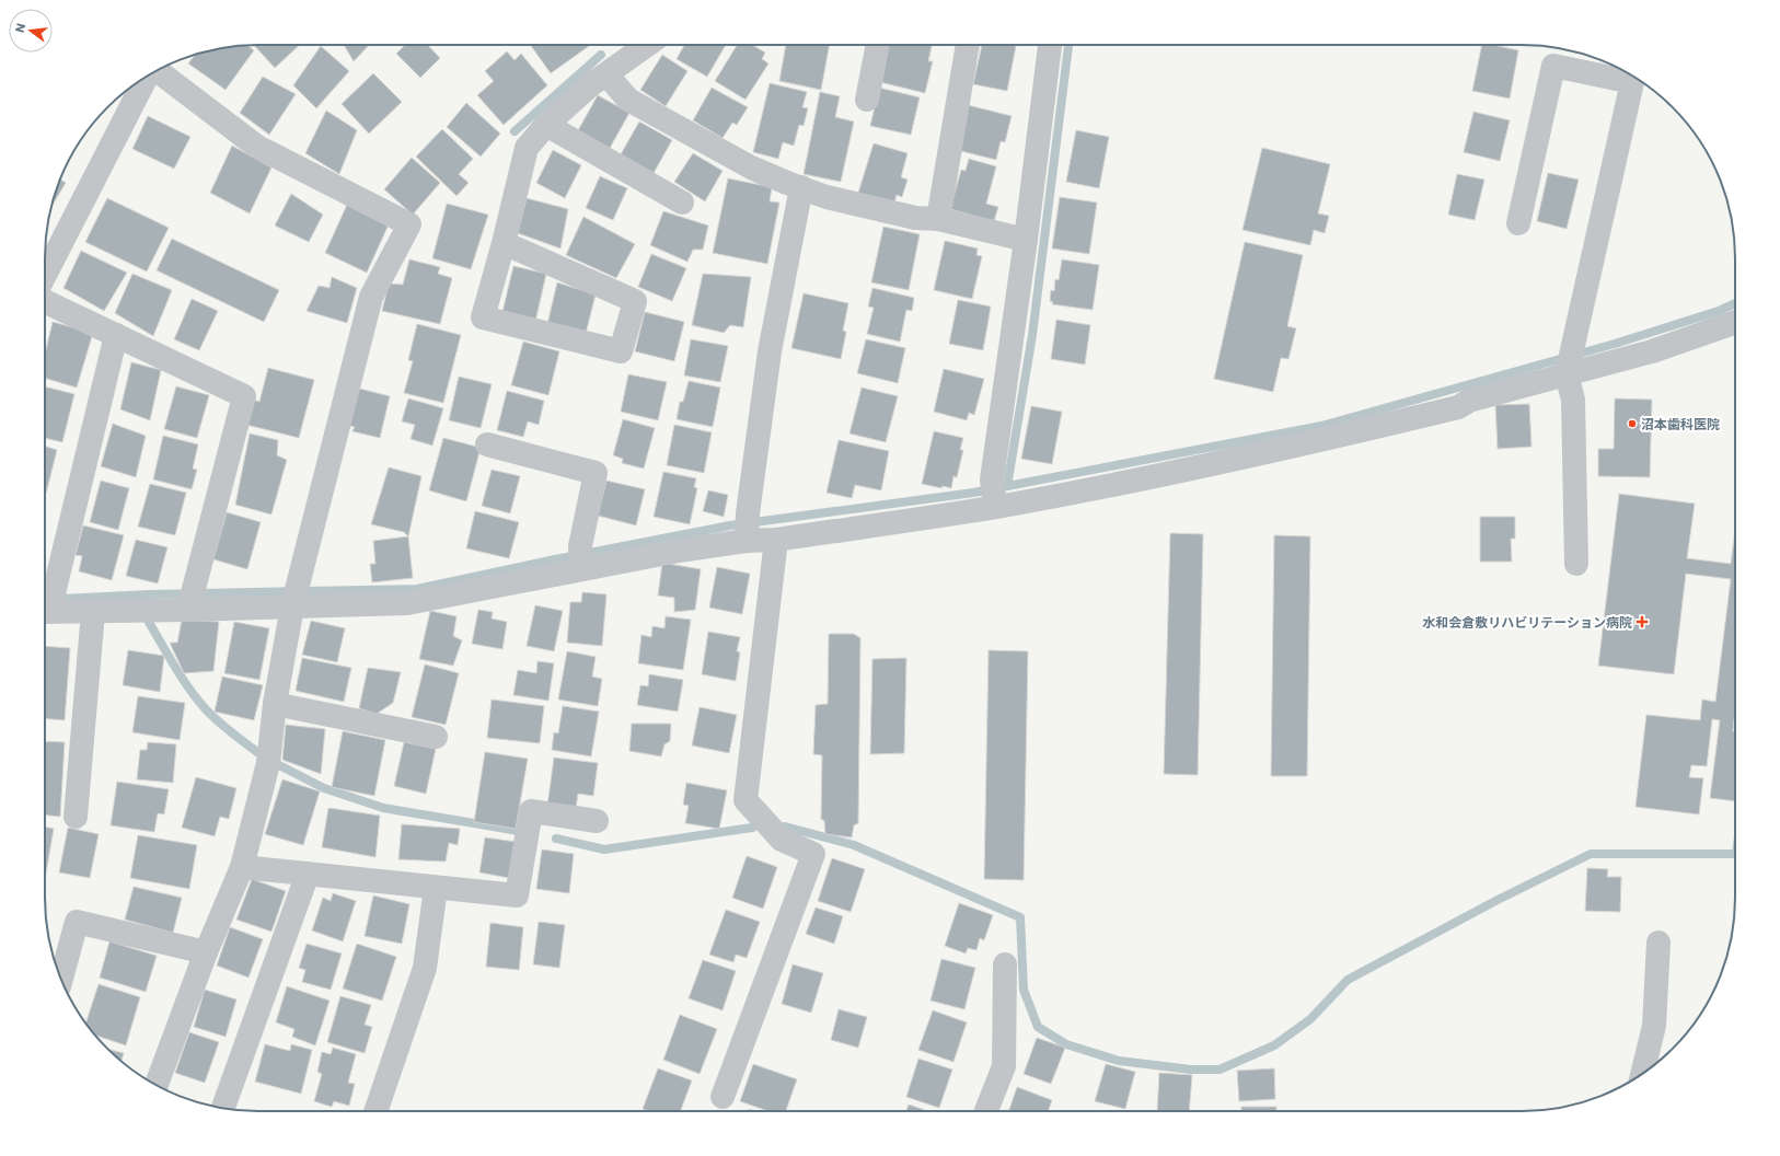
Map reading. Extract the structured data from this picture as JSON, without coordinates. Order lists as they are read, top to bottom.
{
  "places": {
    "other": ["沼本歯科医院"],
    "health": ["水和会倉敷リハビリテーション病院"]
  },
  "north": "left"
}
